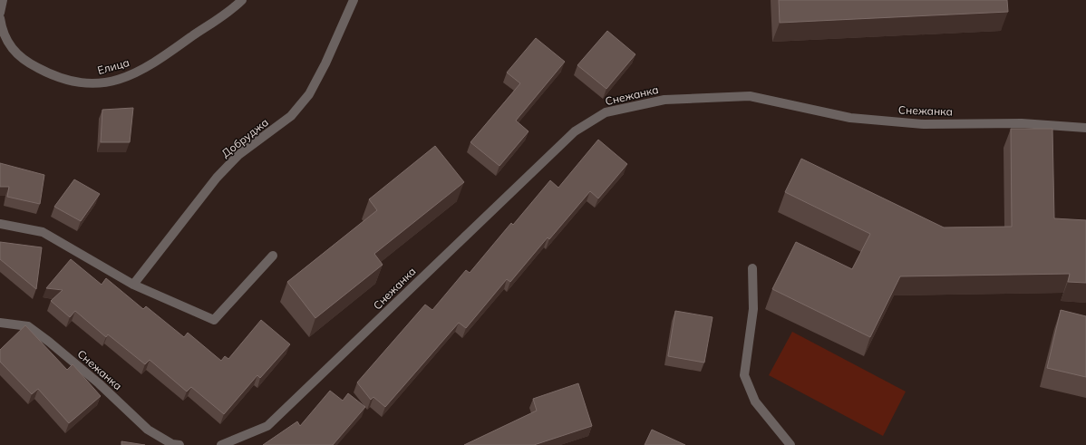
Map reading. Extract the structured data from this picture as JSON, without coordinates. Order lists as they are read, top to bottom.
{
  "streets": {
    "street": ["Елица", "Снежанка", "Добруджа"]
  }
}
